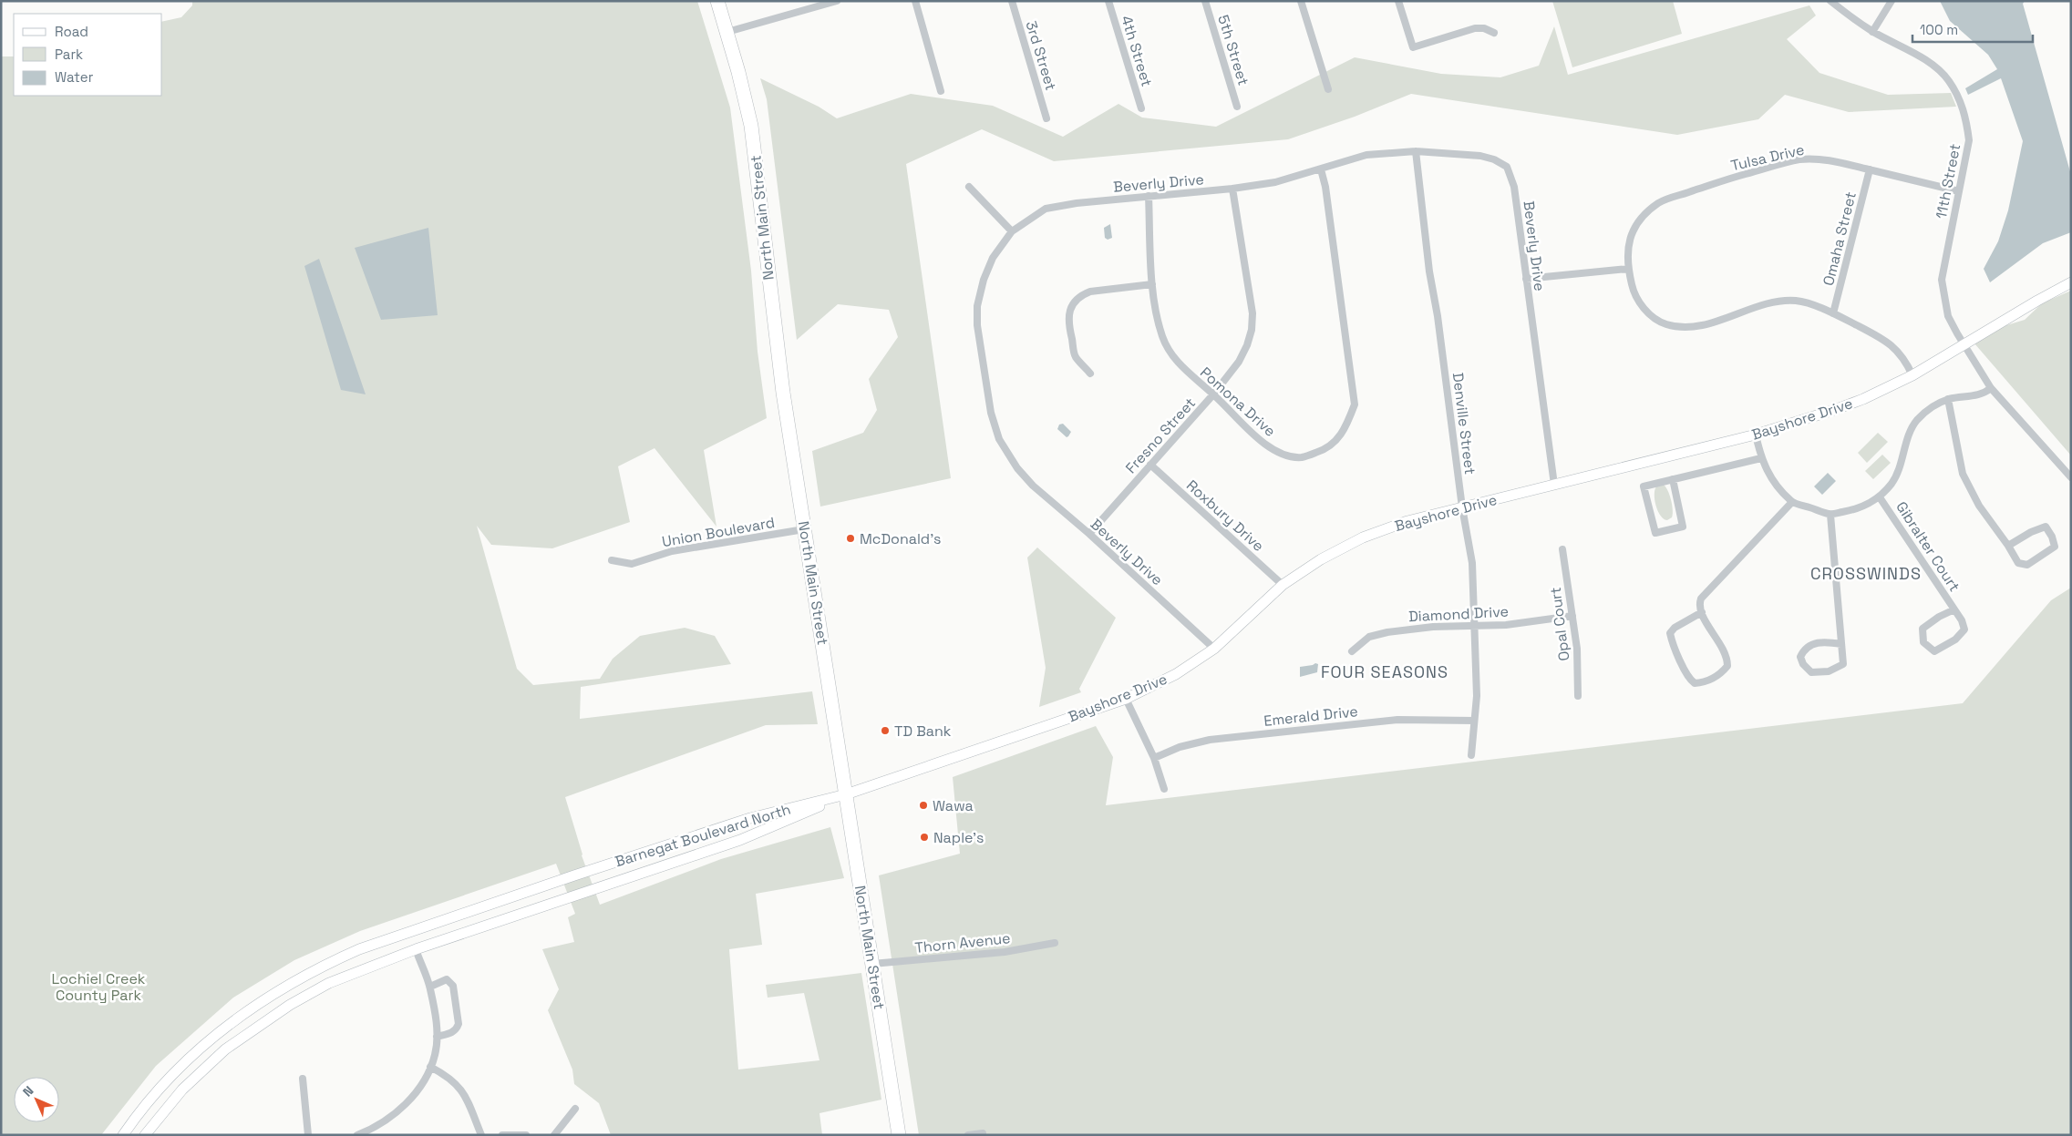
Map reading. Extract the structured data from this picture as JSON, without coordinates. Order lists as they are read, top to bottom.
{
  "streets": {
    "highway": ["North Main Street"],
    "street": [
      "5th Street",
      "4th Street",
      "3rd Street",
      "Tulsa Drive",
      "11th Street",
      "Beverly Drive",
      "Omaha Street",
      "Pomona Drive",
      "Bayshore Drive",
      "Denville Street",
      "Fresno Street",
      "Roxbury Drive",
      "Union Boulevard",
      "Gibralter Court",
      "Diamond Drive",
      "Opal Court",
      "Emerald Drive",
      "Barnegat Boulevard North",
      "Thorn Avenue"
    ]
  },
  "crossings": [
    ["Tulsa Drive", "11th Street"],
    ["Tulsa Drive", "Omaha Street"],
    ["Tulsa Drive", "Bayshore Drive"],
    ["11th Street", "Bayshore Drive"],
    ["Beverly Drive", "Pomona Drive"],
    ["Beverly Drive", "Bayshore Drive"],
    ["Beverly Drive", "Denville Street"],
    ["Beverly Drive", "Fresno Street"],
    ["North Main Street", "Bayshore Drive"],
    ["North Main Street", "Union Boulevard"],
    ["North Main Street", "Barnegat Boulevard North"],
    ["North Main Street", "Thorn Avenue"],
    ["Pomona Drive", "Fresno Street"],
    ["Bayshore Drive", "Denville Street"],
    ["Bayshore Drive", "Roxbury Drive"],
    ["Bayshore Drive", "Barnegat Boulevard North"],
    ["Denville Street", "Diamond Drive"],
    ["Denville Street", "Emerald Drive"],
    ["Fresno Street", "Roxbury Drive"],
    ["Diamond Drive", "Opal Court"]
  ],
  "districts": ["CROSSWINDS", "FOUR SEASONS"],
  "parks": ["Lochiel Creek County Park"],
  "places": [
    "McDonald's",
    "TD Bank",
    "Wawa",
    "Naple's"
  ],
  "legend": ["Road", "Park", "Water"],
  "scale_bar": "100 m",
  "north": "top left"
}
